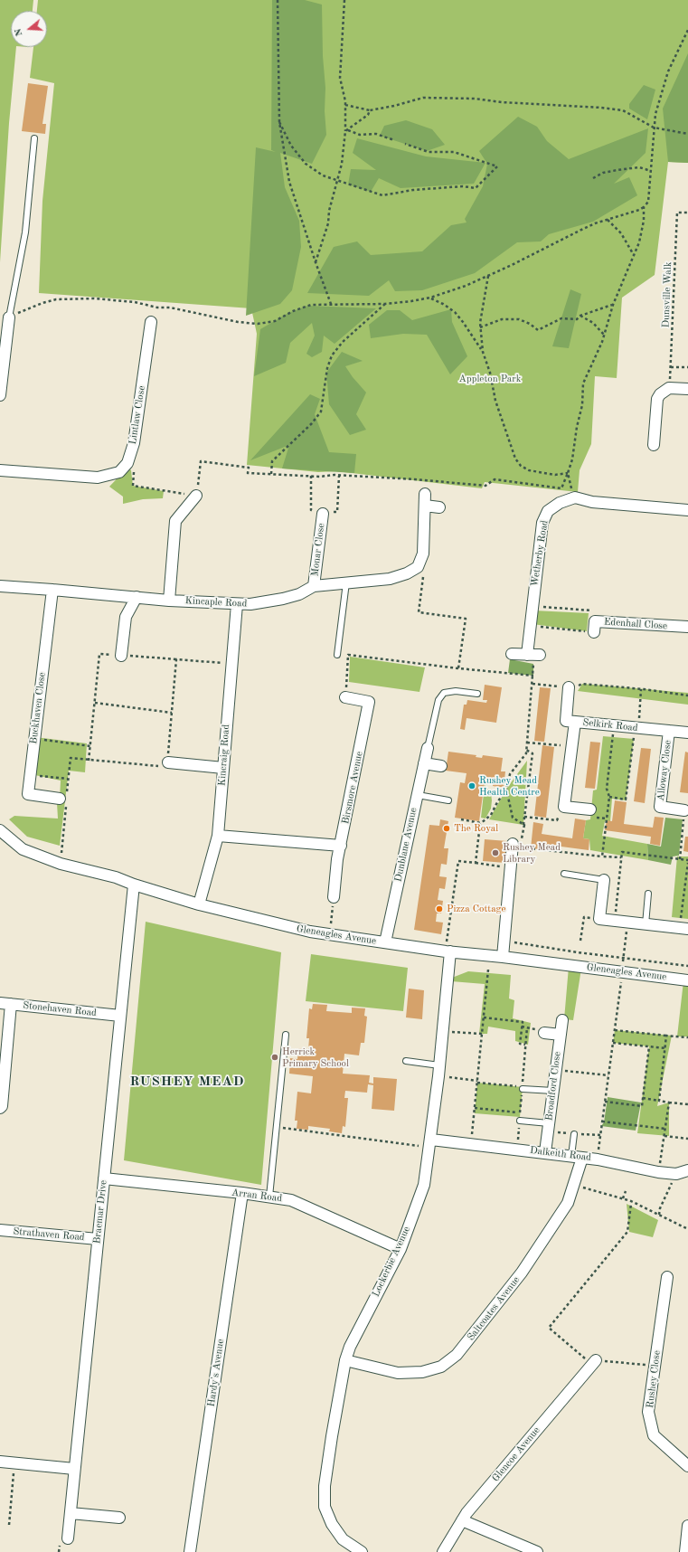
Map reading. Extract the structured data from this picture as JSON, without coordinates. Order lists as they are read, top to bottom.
{
  "streets": {
    "street": [
      "Lintlaw Close",
      "Monar Close",
      "Wetherby Road",
      "Kincaple Road",
      "Edenhall Close",
      "Buckhaven Close",
      "Selkirk Road",
      "Kincraig Road",
      "Alloway Close",
      "Birsmore Avenue",
      "Dunblane Avenue",
      "Gleneagles Avenue",
      "Stonehaven Road",
      "Broadford Close",
      "Dalkeith Road",
      "Arran Road",
      "Braemar Drive",
      "Strathaven Road",
      "Lockerbie Avenue",
      "Saltcoates Avenue",
      "Hardy's Avenue",
      "Rushey Close",
      "Glencoe Avenue"
    ],
    "path": ["Dunsville Walk"]
  },
  "crossings": [
    ["Monar Close", "Kincaple Road"],
    ["Kincaple Road", "Buckhaven Close"],
    ["Kincaple Road", "Kincraig Road"],
    ["Selkirk Road", "Alloway Close"],
    ["Kincraig Road", "Gleneagles Avenue"],
    ["Dunblane Avenue", "Gleneagles Avenue"],
    ["Gleneagles Avenue", "Braemar Drive"],
    ["Gleneagles Avenue", "Lockerbie Avenue"],
    ["Stonehaven Road", "Braemar Drive"],
    ["Broadford Close", "Dalkeith Road"],
    ["Dalkeith Road", "Lockerbie Avenue"],
    ["Dalkeith Road", "Saltcoates Avenue"],
    ["Arran Road", "Braemar Drive"],
    ["Arran Road", "Lockerbie Avenue"],
    ["Arran Road", "Hardy's Avenue"],
    ["Braemar Drive", "Strathaven Road"],
    ["Lockerbie Avenue", "Saltcoates Avenue"]
  ],
  "districts": ["RUSHEY MEAD"],
  "parks": ["Appleton Park"],
  "places": [
    "Rushey Mead Health Centre",
    "The Royal",
    "Rushey Mead Library",
    "Pizza Cottage",
    "Herrick Primary School"
  ],
  "north": "left"
}
